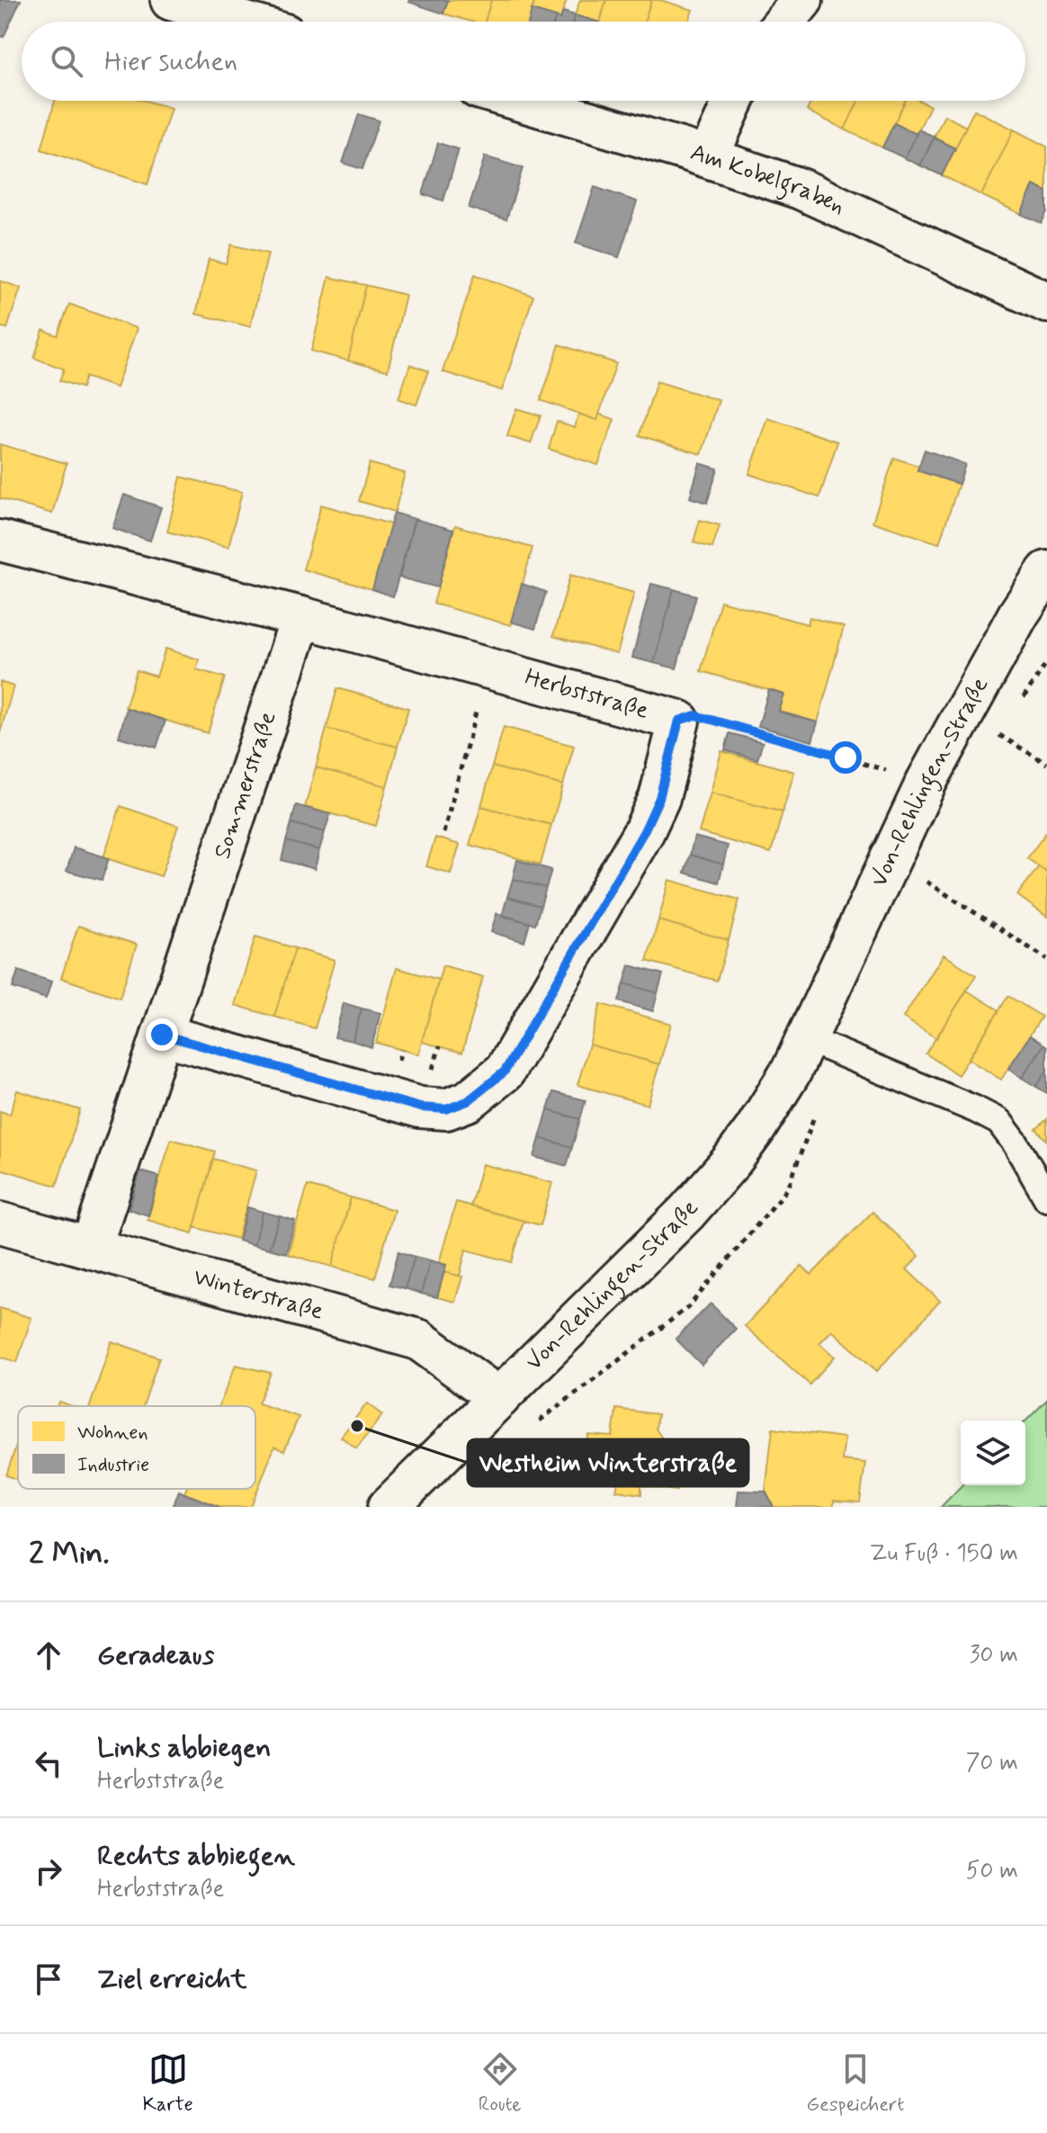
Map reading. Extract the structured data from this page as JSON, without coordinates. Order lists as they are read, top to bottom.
{
  "streets": {
    "street": [
      "Am Kobelgraben",
      "Herbststraße",
      "Von-Rehlingen-Straße",
      "Sommerstraße",
      "Winterstraße"
    ]
  },
  "crossings": [
    ["Herbststraße", "Sommerstraße"],
    ["Von-Rehlingen-Straße", "Winterstraße"],
    ["Sommerstraße", "Winterstraße"]
  ],
  "places": ["Westheim Winterstraße"],
  "legend": ["Wohnen", "Industrie"],
  "page": {
    "search": "Hier suchen",
    "heading": ["2 Min.", "Zu Fuß · 150 m"],
    "list": [
      ["Geradeaus", "30 m"],
      ["Links abbiegen", "Herbststraße", "70 m"],
      ["Rechts abbiegen", "Herbststraße", "50 m"],
      "Ziel erreicht"
    ],
    "nav": ["Karte", "Route", "Gespeichert"]
  }
}
